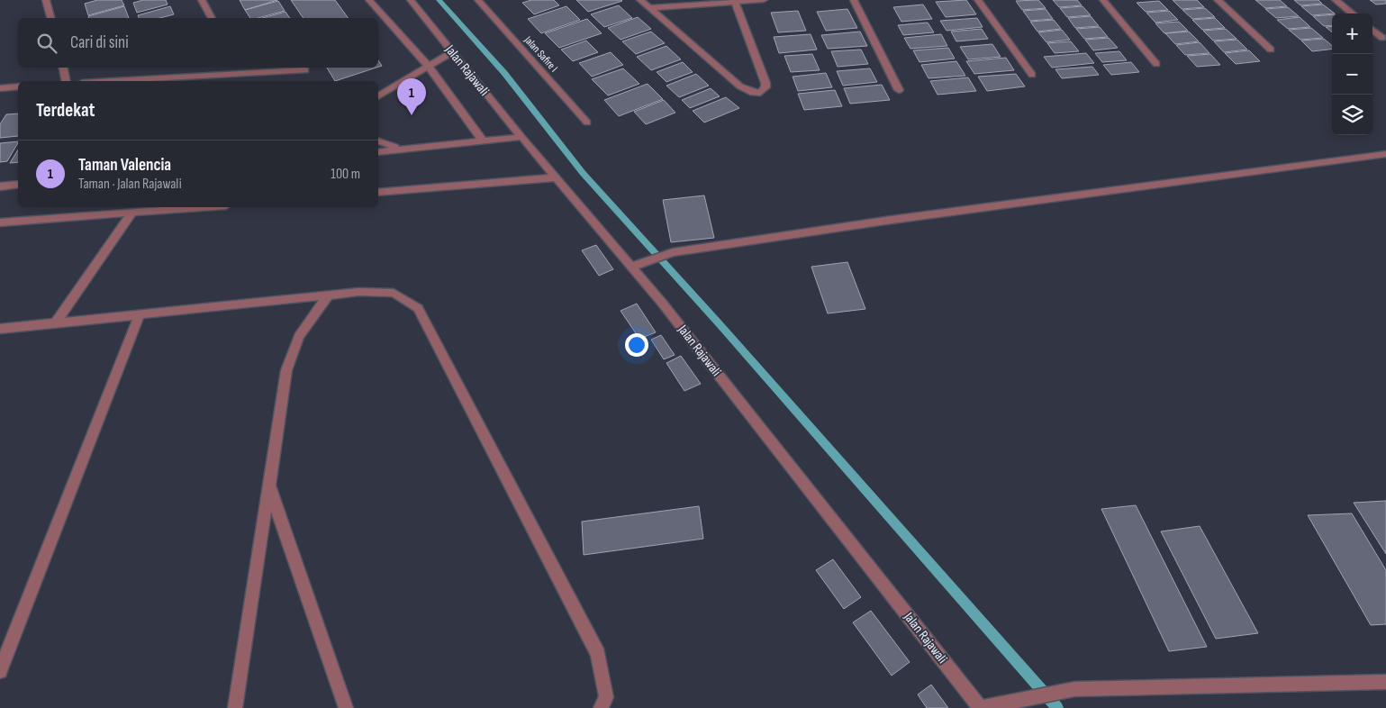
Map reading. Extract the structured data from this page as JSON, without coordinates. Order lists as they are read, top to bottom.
{
  "streets": {
    "street": ["Jalan Safire I", "Jalan Rajawali"]
  },
  "page": {
    "map_buttons": ["+", "−"],
    "search": "Cari di sini",
    "pins": "1",
    "heading": "Terdekat",
    "list": [
      {
        "mark": "1",
        "name": "Taman Valencia",
        "note": "Taman · Jalan Rajawali",
        "value": "100 m"
      }
    ]
  }
}
